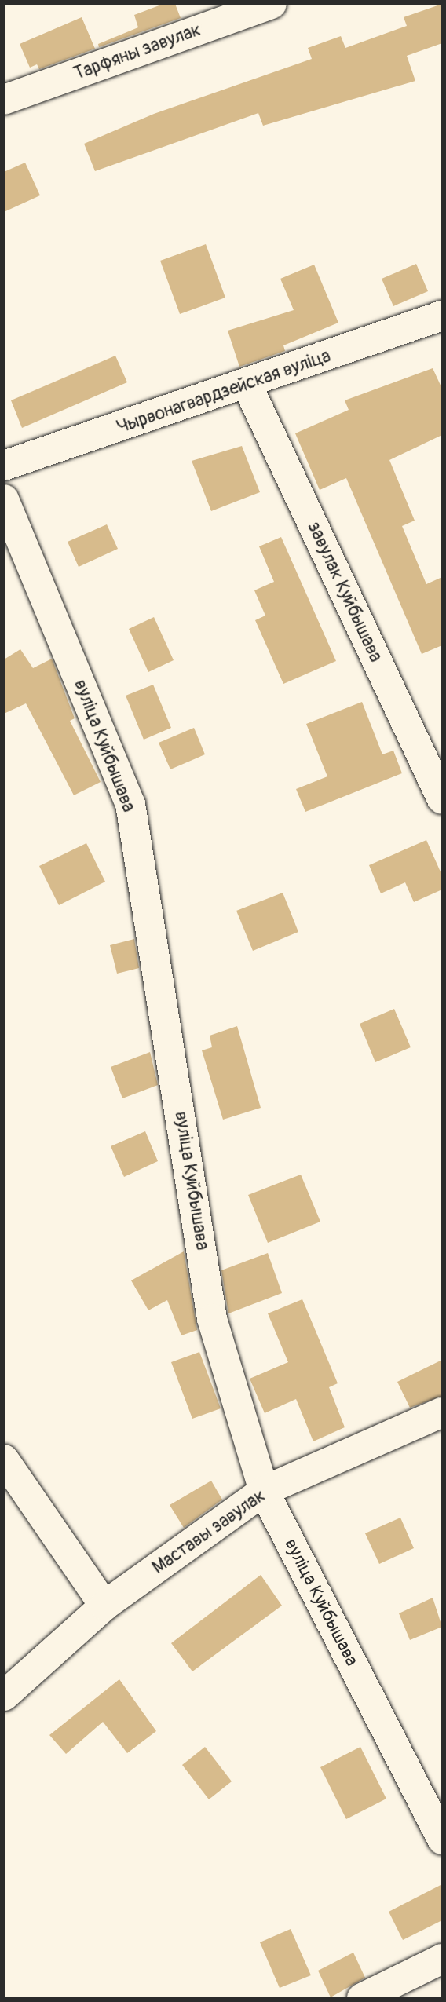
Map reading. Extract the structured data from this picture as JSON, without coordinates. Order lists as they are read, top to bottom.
{
  "streets": {
    "street": [
      "Тарфяны завулак",
      "Чырвонагвардзейская вуліца",
      "завулак Куйбышава",
      "вуліца Куйбышава",
      "Маставы завулак"
    ]
  },
  "crossings": [
    ["Чырвонагвардзейская вуліца", "завулак Куйбышава"],
    ["вуліца Куйбышава", "Маставы завулак"]
  ]
}
